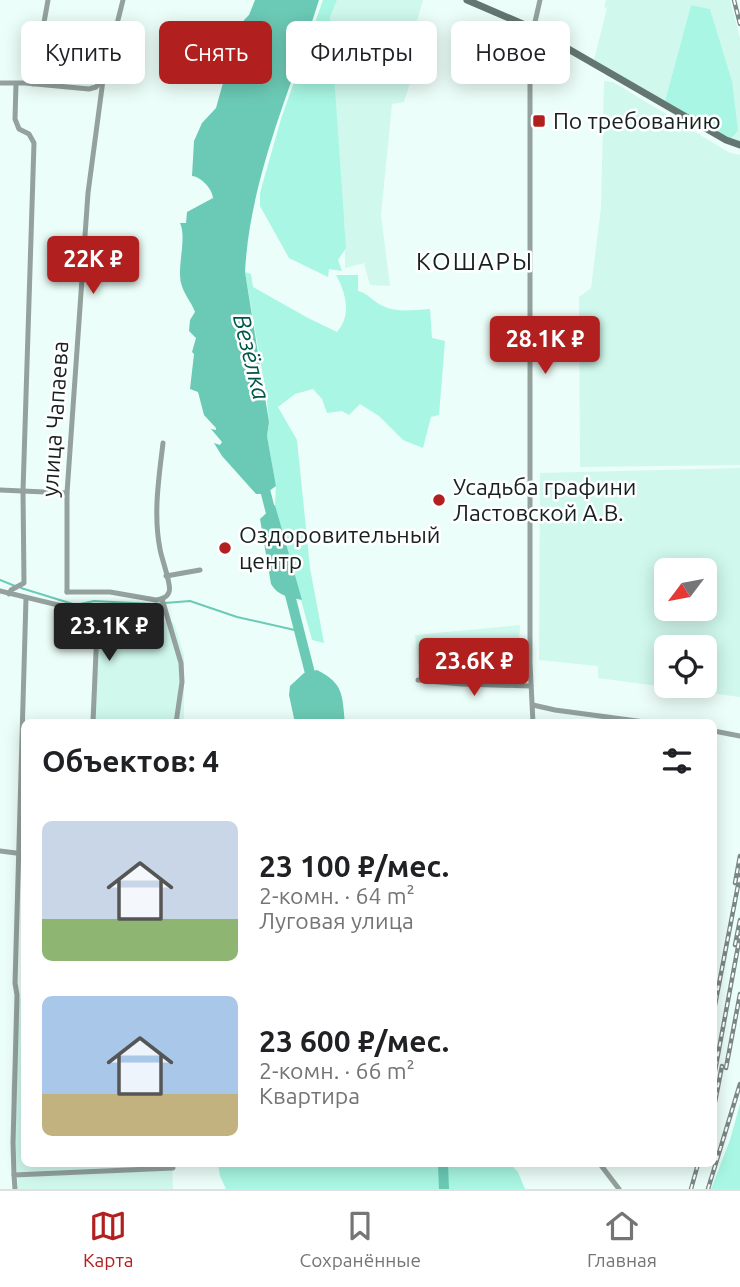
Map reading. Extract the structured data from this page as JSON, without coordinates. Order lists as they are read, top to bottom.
{
  "streets": {
    "street": ["улица Чапаева"]
  },
  "districts": ["КОШАРЫ"],
  "water": ["Везёлка"],
  "places": {
    "transit": ["По требованию"],
    "other": ["Усадьба графини Ластовской А.В.", "Оздоровительный центр"]
  },
  "north": "bottom left",
  "page": {
    "chip": [
      "Купить",
      "Снять",
      "Фильтры",
      "Новое"
    ],
    "price": [
      "22K ₽",
      "28.1K ₽",
      "23.1K ₽",
      "23.6K ₽"
    ],
    "heading": "Объектов: 4",
    "list": [
      {
        "name": "23 100 ₽/мес.",
        "note": "2-комн. · 64 m² · Луговая улица"
      },
      {
        "name": "23 600 ₽/мес.",
        "note": "2-комн. · 66 m² · Квартира"
      }
    ],
    "tabs": ["Карта", "Сохранённые", "Главная"]
  }
}
